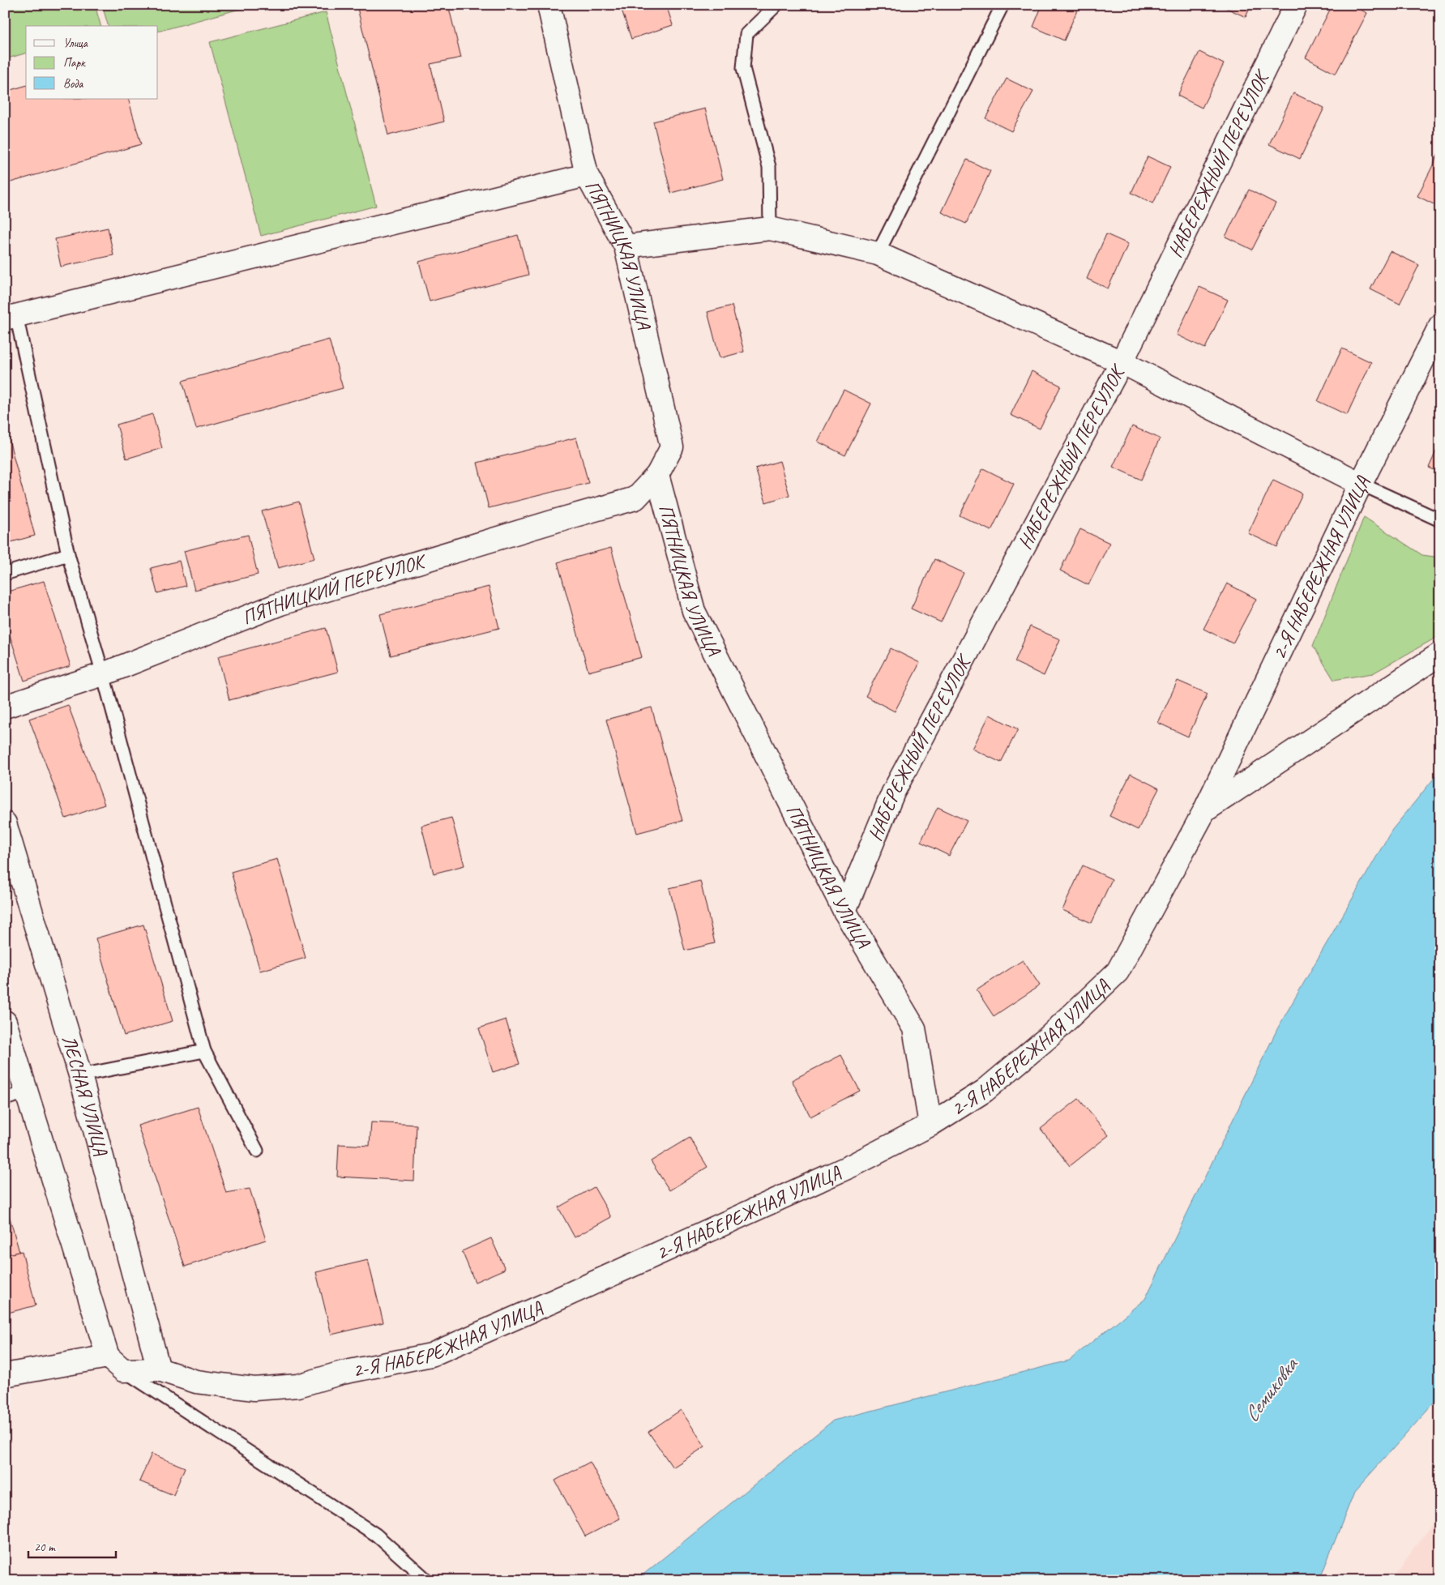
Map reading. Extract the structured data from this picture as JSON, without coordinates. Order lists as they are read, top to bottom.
{
  "streets": {
    "street": [
      "НАБЕРЕЖНЫЙ ПЕРЕУЛОК",
      "ПЯТНИЦКАЯ УЛИЦА",
      "2-Я НАБЕРЕЖНАЯ УЛИЦА",
      "ПЯТНИЦКИЙ ПЕРЕУЛОК",
      "ЛЕСНАЯ УЛИЦА"
    ]
  },
  "crossings": [
    ["НАБЕРЕЖНЫЙ ПЕРЕУЛОК", "ПЯТНИЦКАЯ УЛИЦА"],
    ["ПЯТНИЦКАЯ УЛИЦА", "2-Я НАБЕРЕЖНАЯ УЛИЦА"],
    ["ПЯТНИЦКАЯ УЛИЦА", "ПЯТНИЦКИЙ ПЕРЕУЛОК"],
    ["2-Я НАБЕРЕЖНАЯ УЛИЦА", "ЛЕСНАЯ УЛИЦА"]
  ],
  "water": ["Семиковка"],
  "legend": ["Улица", "Парк", "Вода"],
  "scale_bar": "20 m"
}
